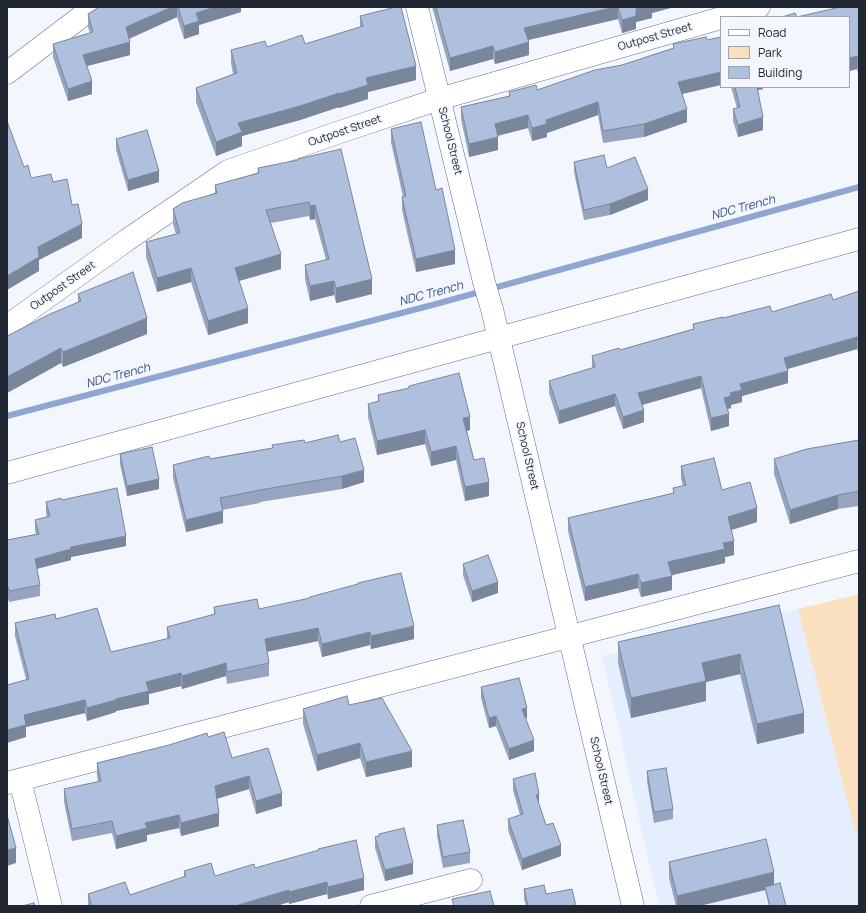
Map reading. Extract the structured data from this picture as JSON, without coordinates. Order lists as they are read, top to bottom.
{
  "streets": {
    "street": ["Outpost Street", "School Street"]
  },
  "crossings": [
    ["Outpost Street", "School Street"]
  ],
  "water": ["NDC Trench"],
  "legend": ["Road", "Park", "Building"]
}
